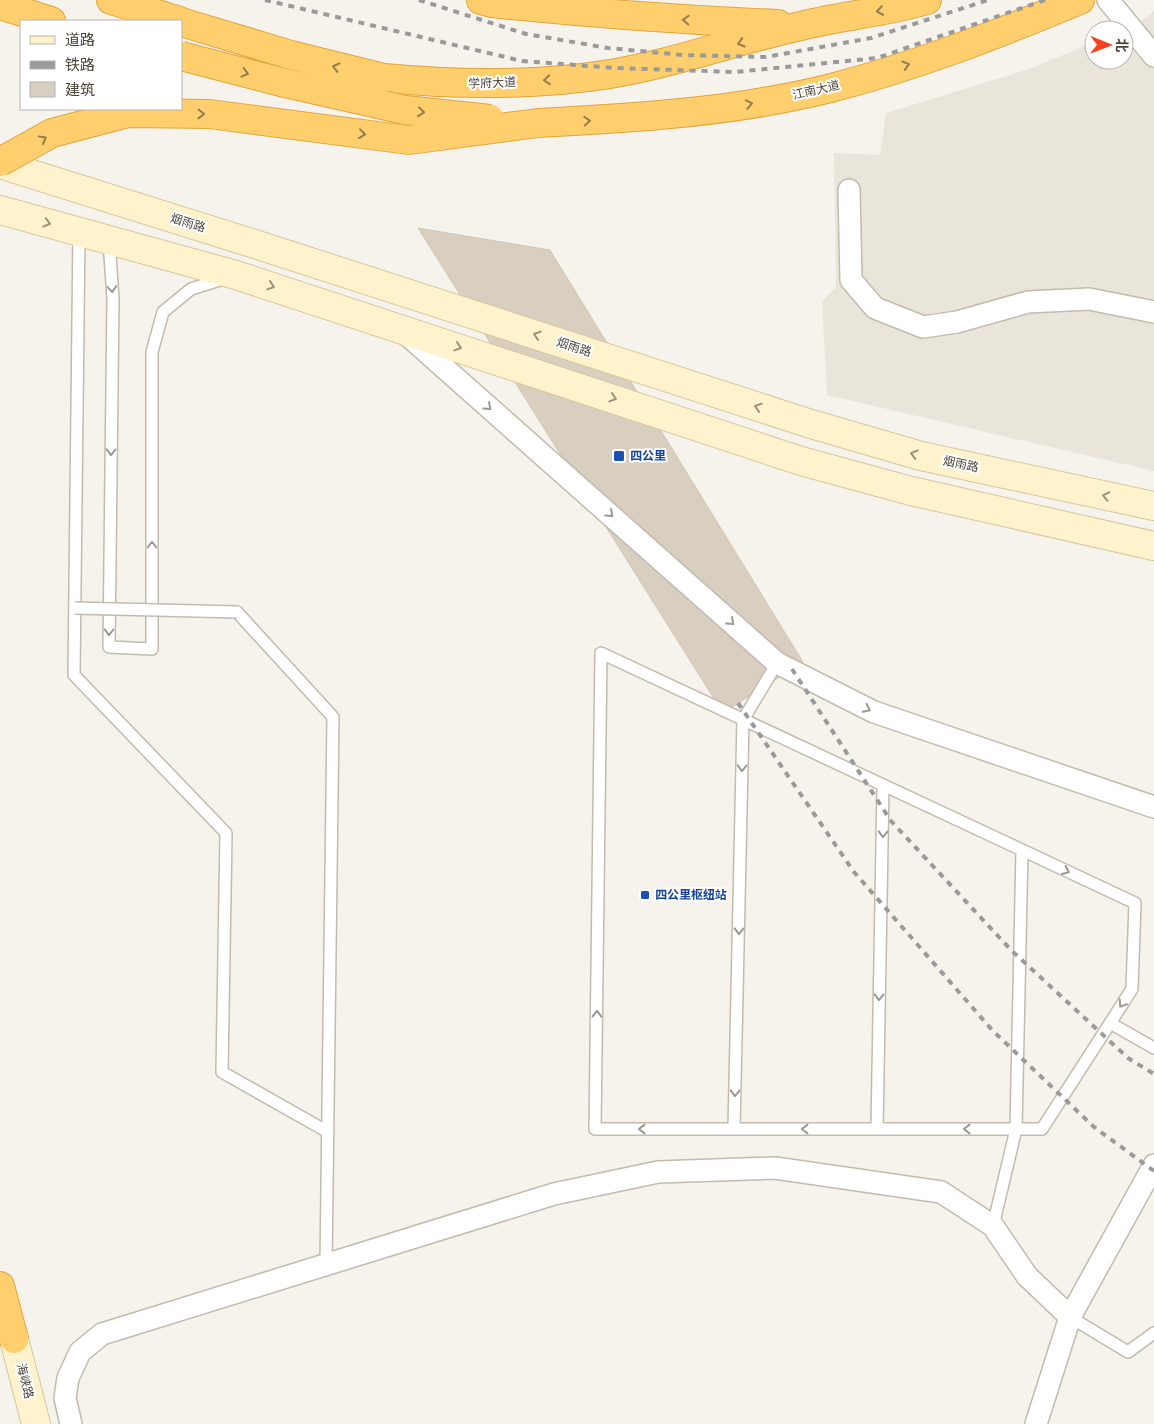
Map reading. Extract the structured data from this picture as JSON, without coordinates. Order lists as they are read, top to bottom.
{
  "streets": {
    "highway": ["学府大道", "江南大道"],
    "main road": ["烟雨路", "海峡路"]
  },
  "places": {
    "transit": ["四公里", "四公里枢纽站"]
  },
  "legend": ["道路", "铁路", "建筑"],
  "north": "right"
}
